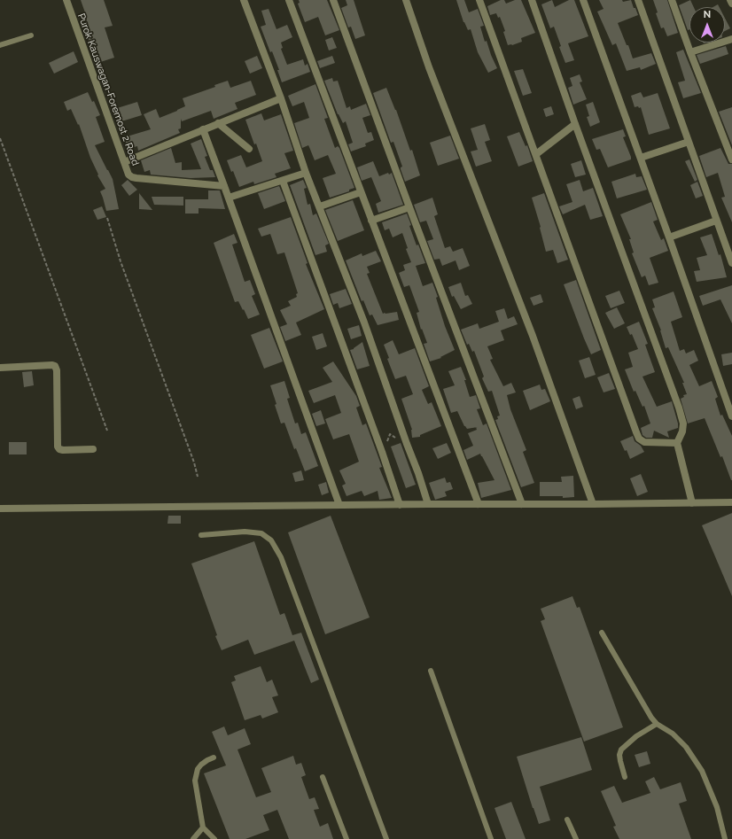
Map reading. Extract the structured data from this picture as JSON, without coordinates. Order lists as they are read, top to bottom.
{
  "streets": {
    "street": ["Purok Kauswagan-Foremost 2 Road"]
  },
  "north": "top"
}
